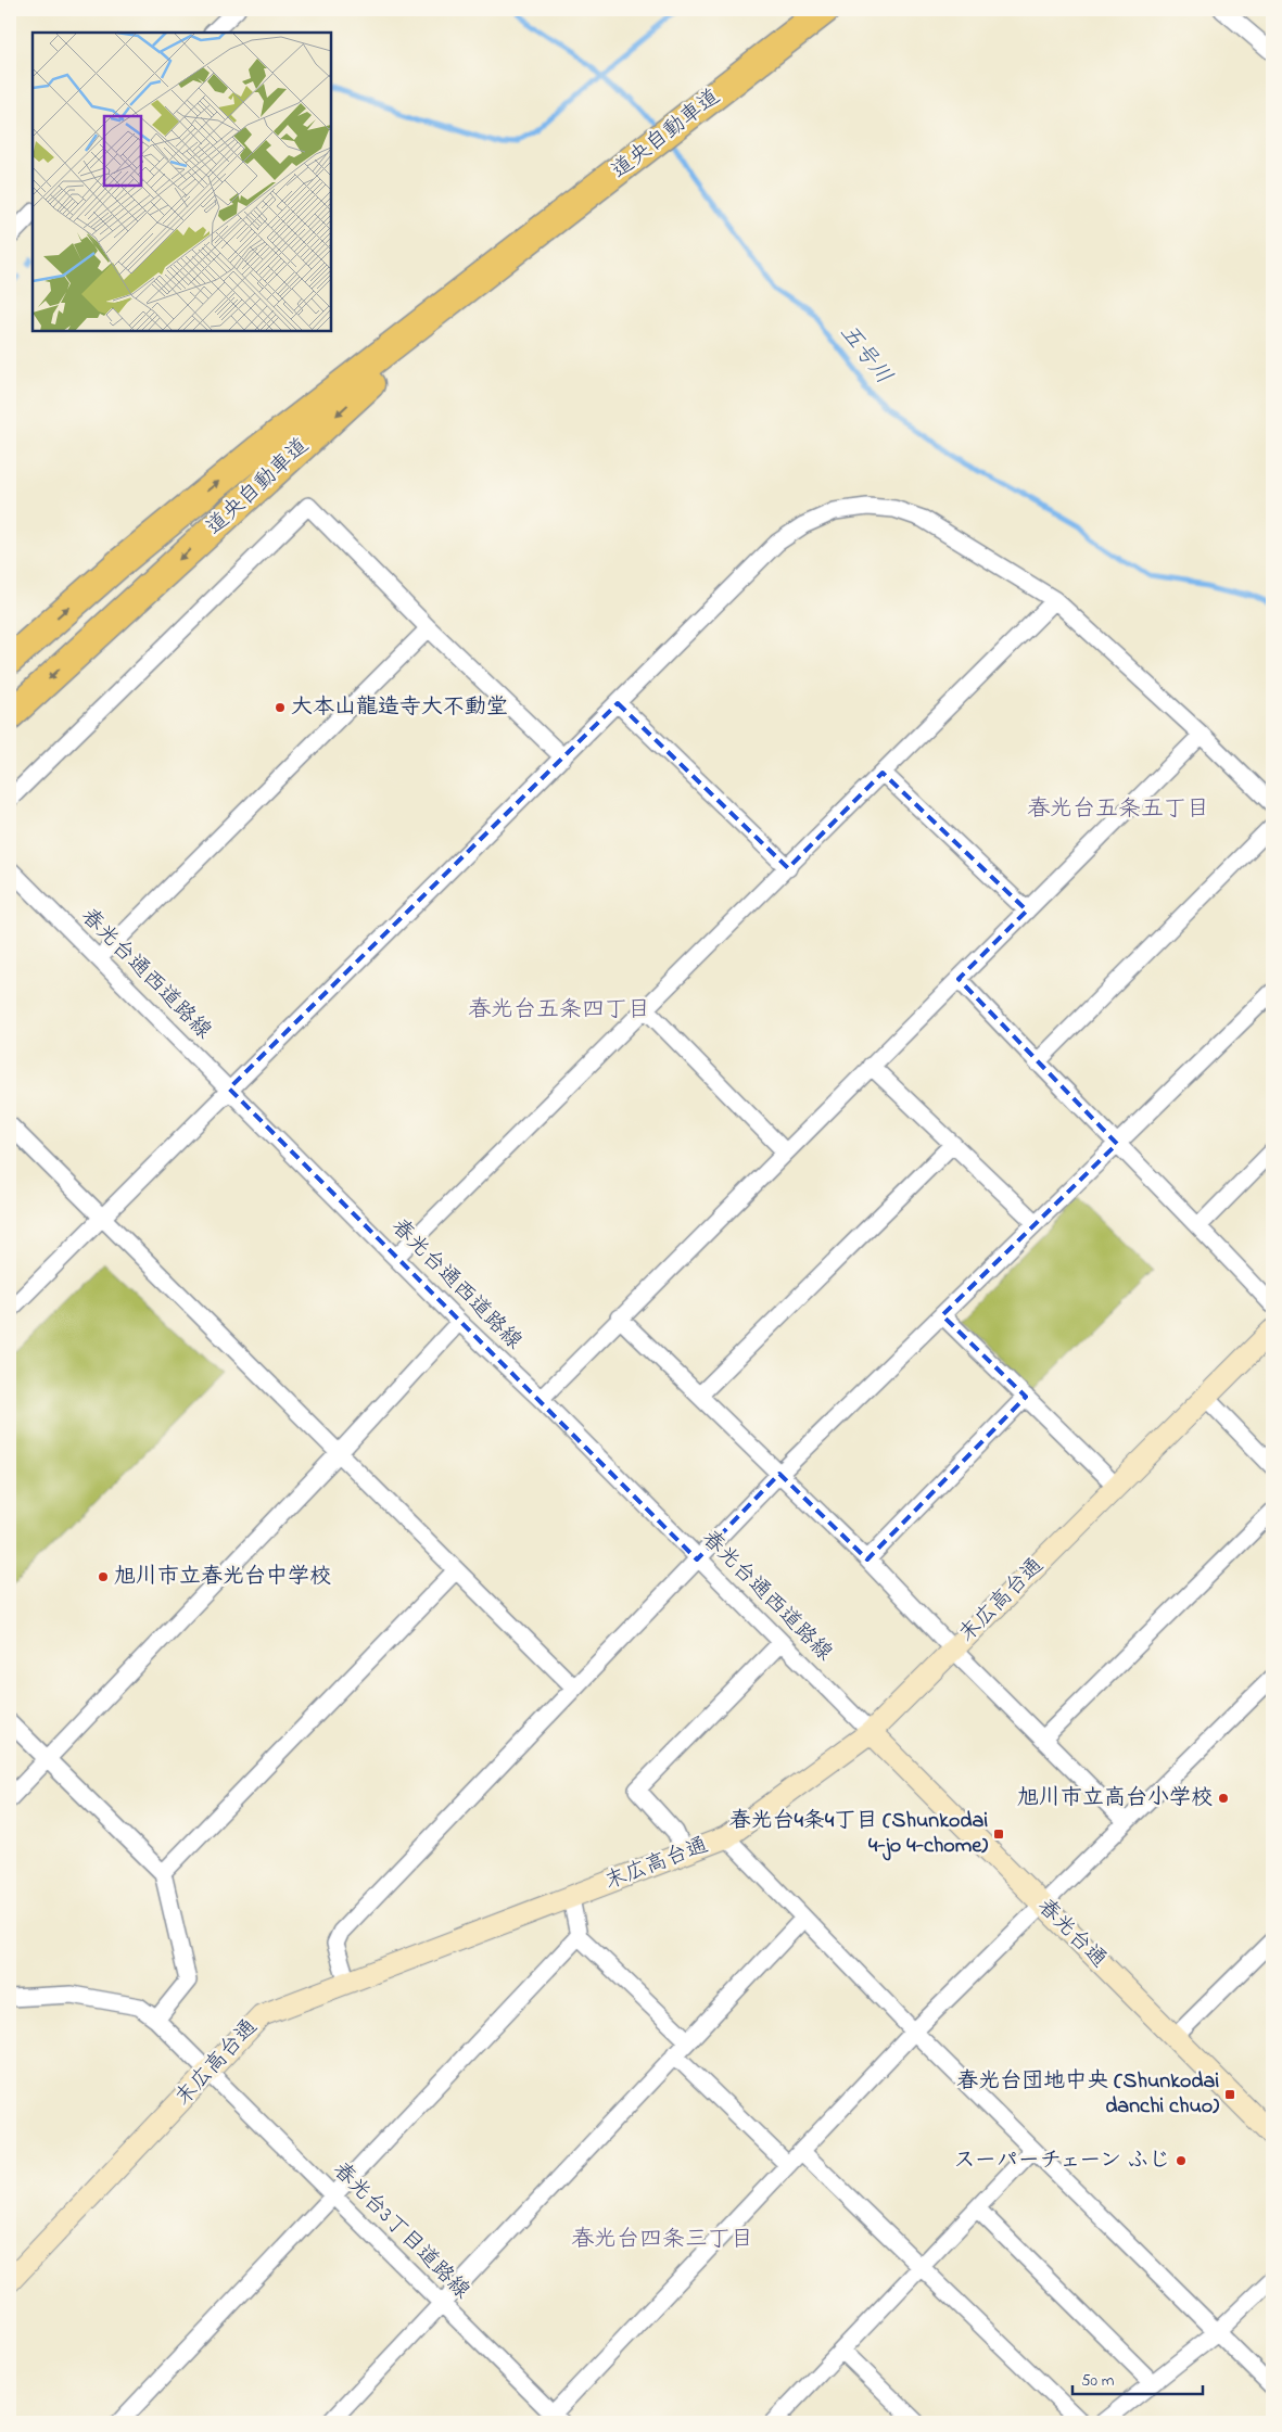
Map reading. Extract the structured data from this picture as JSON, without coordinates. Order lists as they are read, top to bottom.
{
  "streets": {
    "highway": ["道央自動車道"],
    "street": [
      "春光台通西道路線",
      "末広高台通",
      "春光台通",
      "春光台3丁目道路線"
    ]
  },
  "crossings": [
    ["春光台通西道路線", "末広高台通"],
    ["春光台通西道路線", "春光台通"],
    ["末広高台通", "春光台通"],
    ["末広高台通", "春光台3丁目道路線"]
  ],
  "districts": ["春光台五条五丁目", "春光台五条四丁目", "春光台四条三丁目"],
  "water": ["五号川"],
  "places": {
    "other": [
      "大本山龍造寺大不動堂",
      "旭川市立春光台中学校",
      "旭川市立高台小学校",
      "スーパーチェーン ふじ"
    ],
    "transit": ["春光台4条4丁目 (Shunkodai 4-jo 4-chome)", "春光台団地中央 (Shunkodai danchi chuo)"]
  },
  "scale_bar": "50 m"
}
